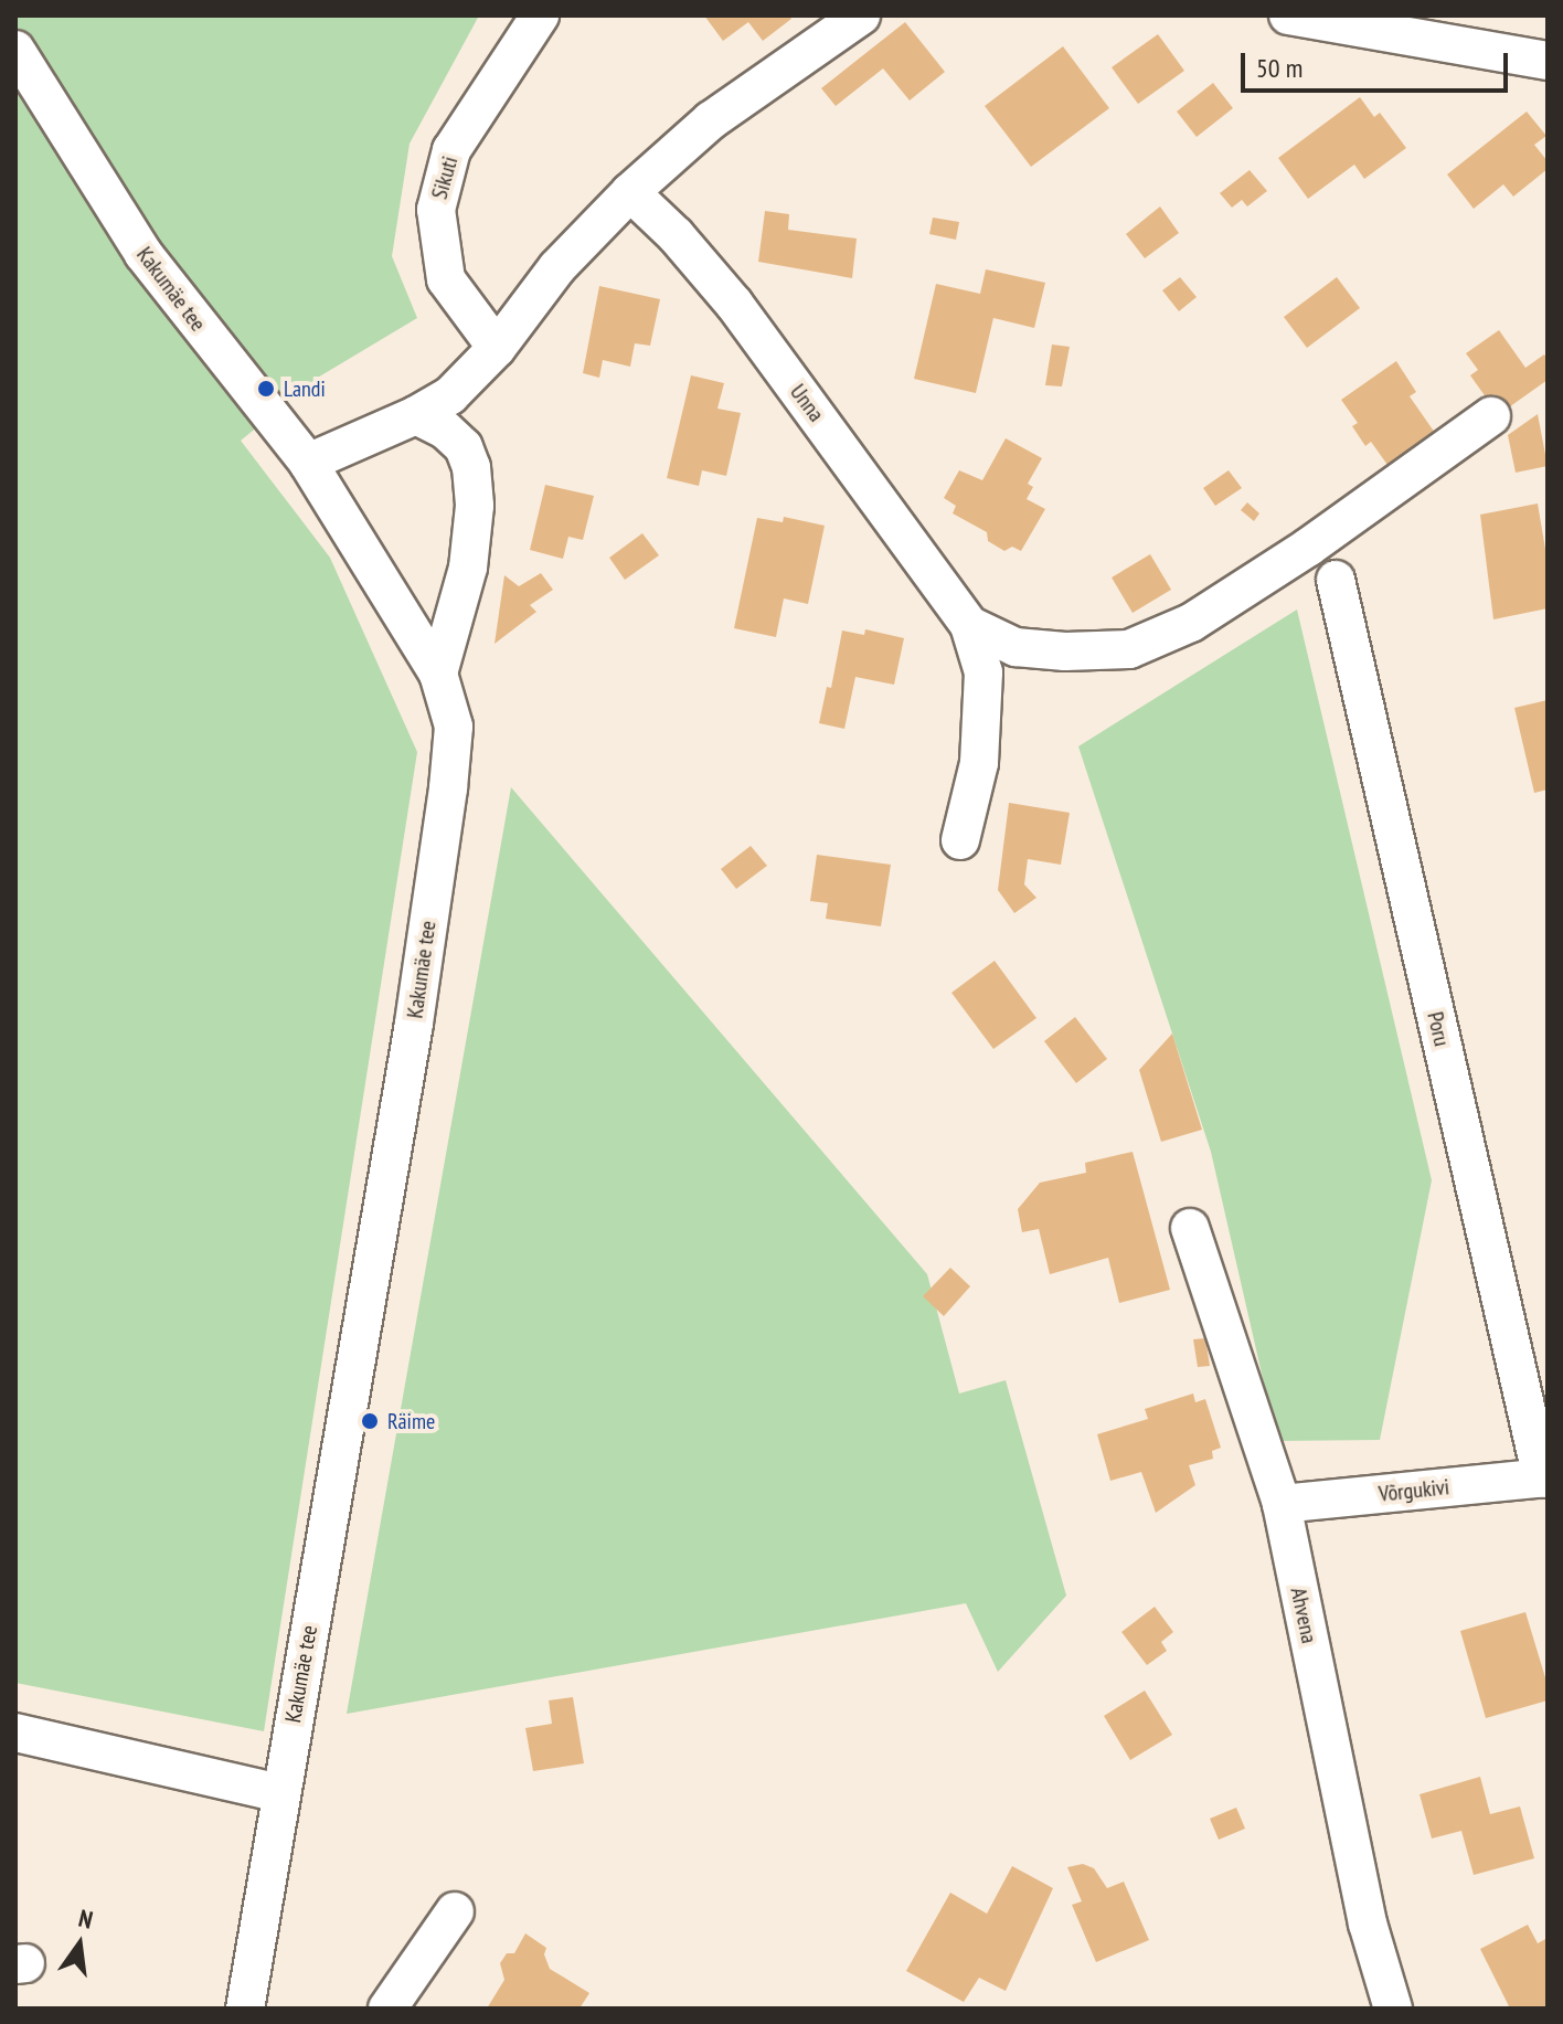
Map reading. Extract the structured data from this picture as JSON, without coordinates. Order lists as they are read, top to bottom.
{
  "streets": {
    "street": [
      "Sikuti",
      "Kakumäe tee",
      "Unna",
      "Poru",
      "Võrgukivi",
      "Ahvena"
    ]
  },
  "crossings": [
    ["Poru", "Võrgukivi"],
    ["Võrgukivi", "Ahvena"]
  ],
  "places": ["Landi", "Räime"],
  "scale_bar": "50 m",
  "north": "top"
}
